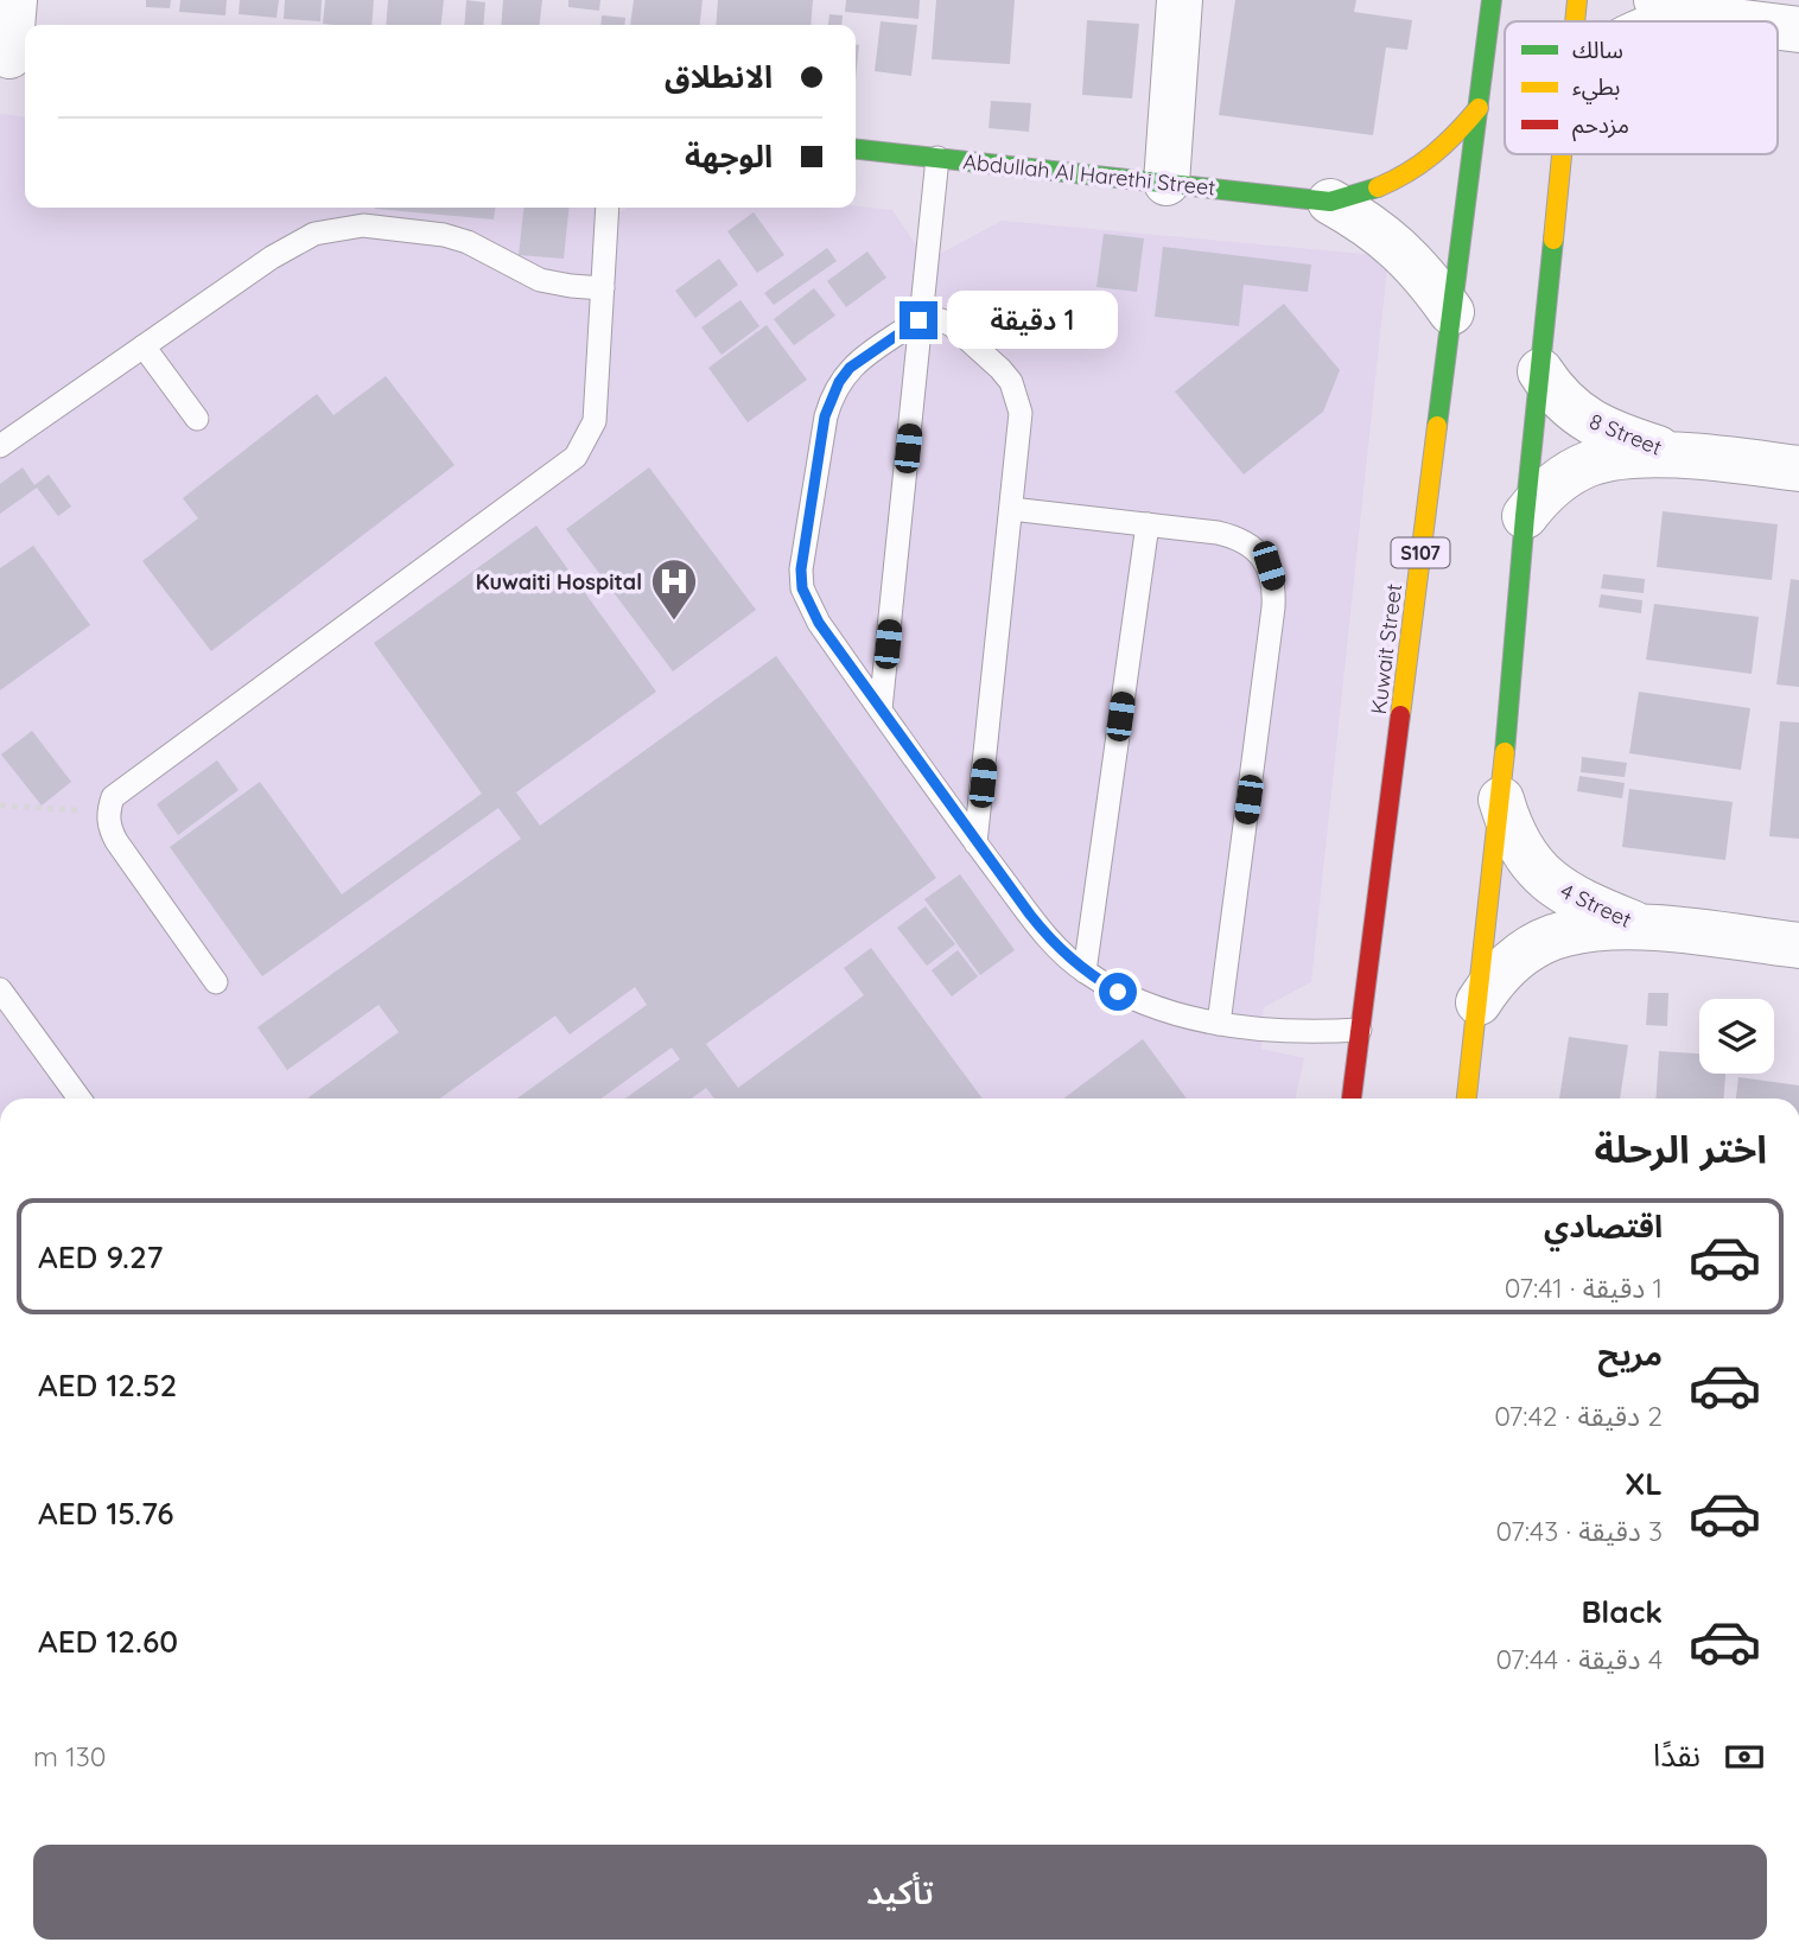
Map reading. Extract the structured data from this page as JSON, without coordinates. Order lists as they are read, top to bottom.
{
  "streets": {
    "main road": ["Abdullah Al Harethi Street", "S107", "Kuwait Street"],
    "street": ["8 Street", "4 Street"]
  },
  "crossings": [
    ["Abdullah Al Harethi Street", "Kuwait Street"]
  ],
  "places": {
    "hospital": ["Kuwaiti Hospital"]
  },
  "legend": ["سالك", "بطيء", "مزدحم"],
  "page": {
    "banner": ["الانطلاق", "الوجهة"],
    "bubble": "1 دقيقة",
    "heading": "اختر الرحلة",
    "list": [
      {
        "name": "اقتصادي",
        "note": "1 دقيقة · 07:41",
        "value": "AED 9.27"
      },
      {
        "name": "مريح",
        "note": "2 دقيقة · 07:42",
        "value": "AED 12.52"
      },
      {
        "name": "XL",
        "note": "3 دقيقة · 07:43",
        "value": "AED 15.76"
      },
      {
        "name": "Black",
        "note": "4 دقيقة · 07:44",
        "value": "AED 12.60"
      }
    ],
    "pay": ["نقدًا", "130 m"],
    "buttons": "تأكيد"
  }
}
